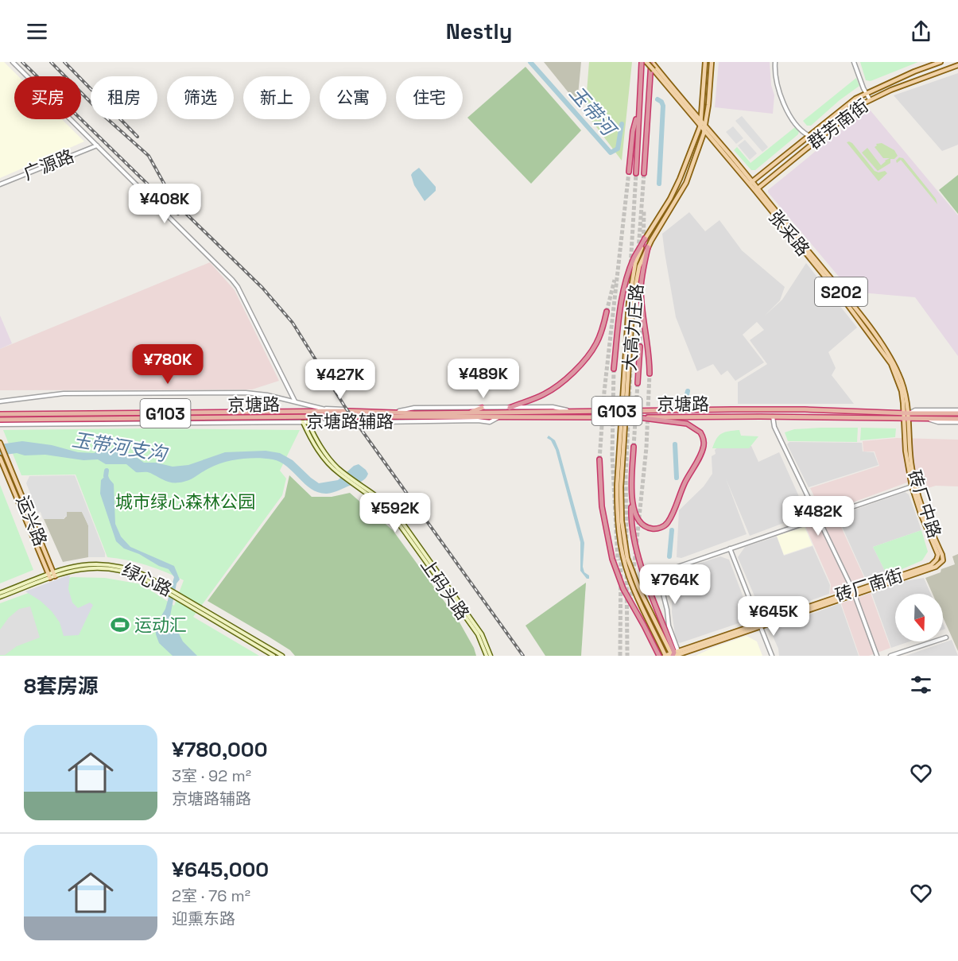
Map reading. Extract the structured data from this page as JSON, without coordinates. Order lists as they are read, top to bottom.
{
  "streets": {
    "highway": ["京塘路", "G103"],
    "main road": [
      "群芳南街",
      "张采路",
      "S202",
      "大高力庄路",
      "砖厂中路",
      "运兴路",
      "绿心路",
      "砖厂南街",
      "上码头路"
    ],
    "street": ["广源路", "京塘路辅路"]
  },
  "crossings": [
    ["群芳南街", "张采路"],
    ["张采路", "大高力庄路"],
    ["张采路", "京塘路"],
    ["张采路", "G103"],
    ["张采路", "砖厂中路"],
    ["大高力庄路", "京塘路"],
    ["大高力庄路", "砖厂南街"],
    ["京塘路", "G103"],
    ["京塘路", "京塘路辅路"],
    ["京塘路", "砖厂中路"],
    ["G103", "砖厂中路"],
    ["京塘路辅路", "上码头路"],
    ["砖厂中路", "砖厂南街"],
    ["运兴路", "绿心路"]
  ],
  "water": ["玉带河", "玉带河支沟"],
  "parks": ["城市绿心森林公园"],
  "places": {
    "sports": ["运动汇"]
  },
  "north": "bottom",
  "page": {
    "header": "Nestly",
    "chip": [
      "买房",
      "租房",
      "筛选",
      "新上",
      "公寓",
      "住宅"
    ],
    "price": [
      "¥408K",
      "¥780K",
      "¥489K",
      "¥427K",
      "¥592K",
      "¥482K",
      "¥764K",
      "¥645K"
    ],
    "heading": "8套房源",
    "list": [
      {
        "name": "¥780,000",
        "note": "3室 · 92 m² · 京塘路辅路"
      },
      {
        "name": "¥645,000",
        "note": "2室 · 76 m² · 迎熏东路"
      }
    ]
  }
}
